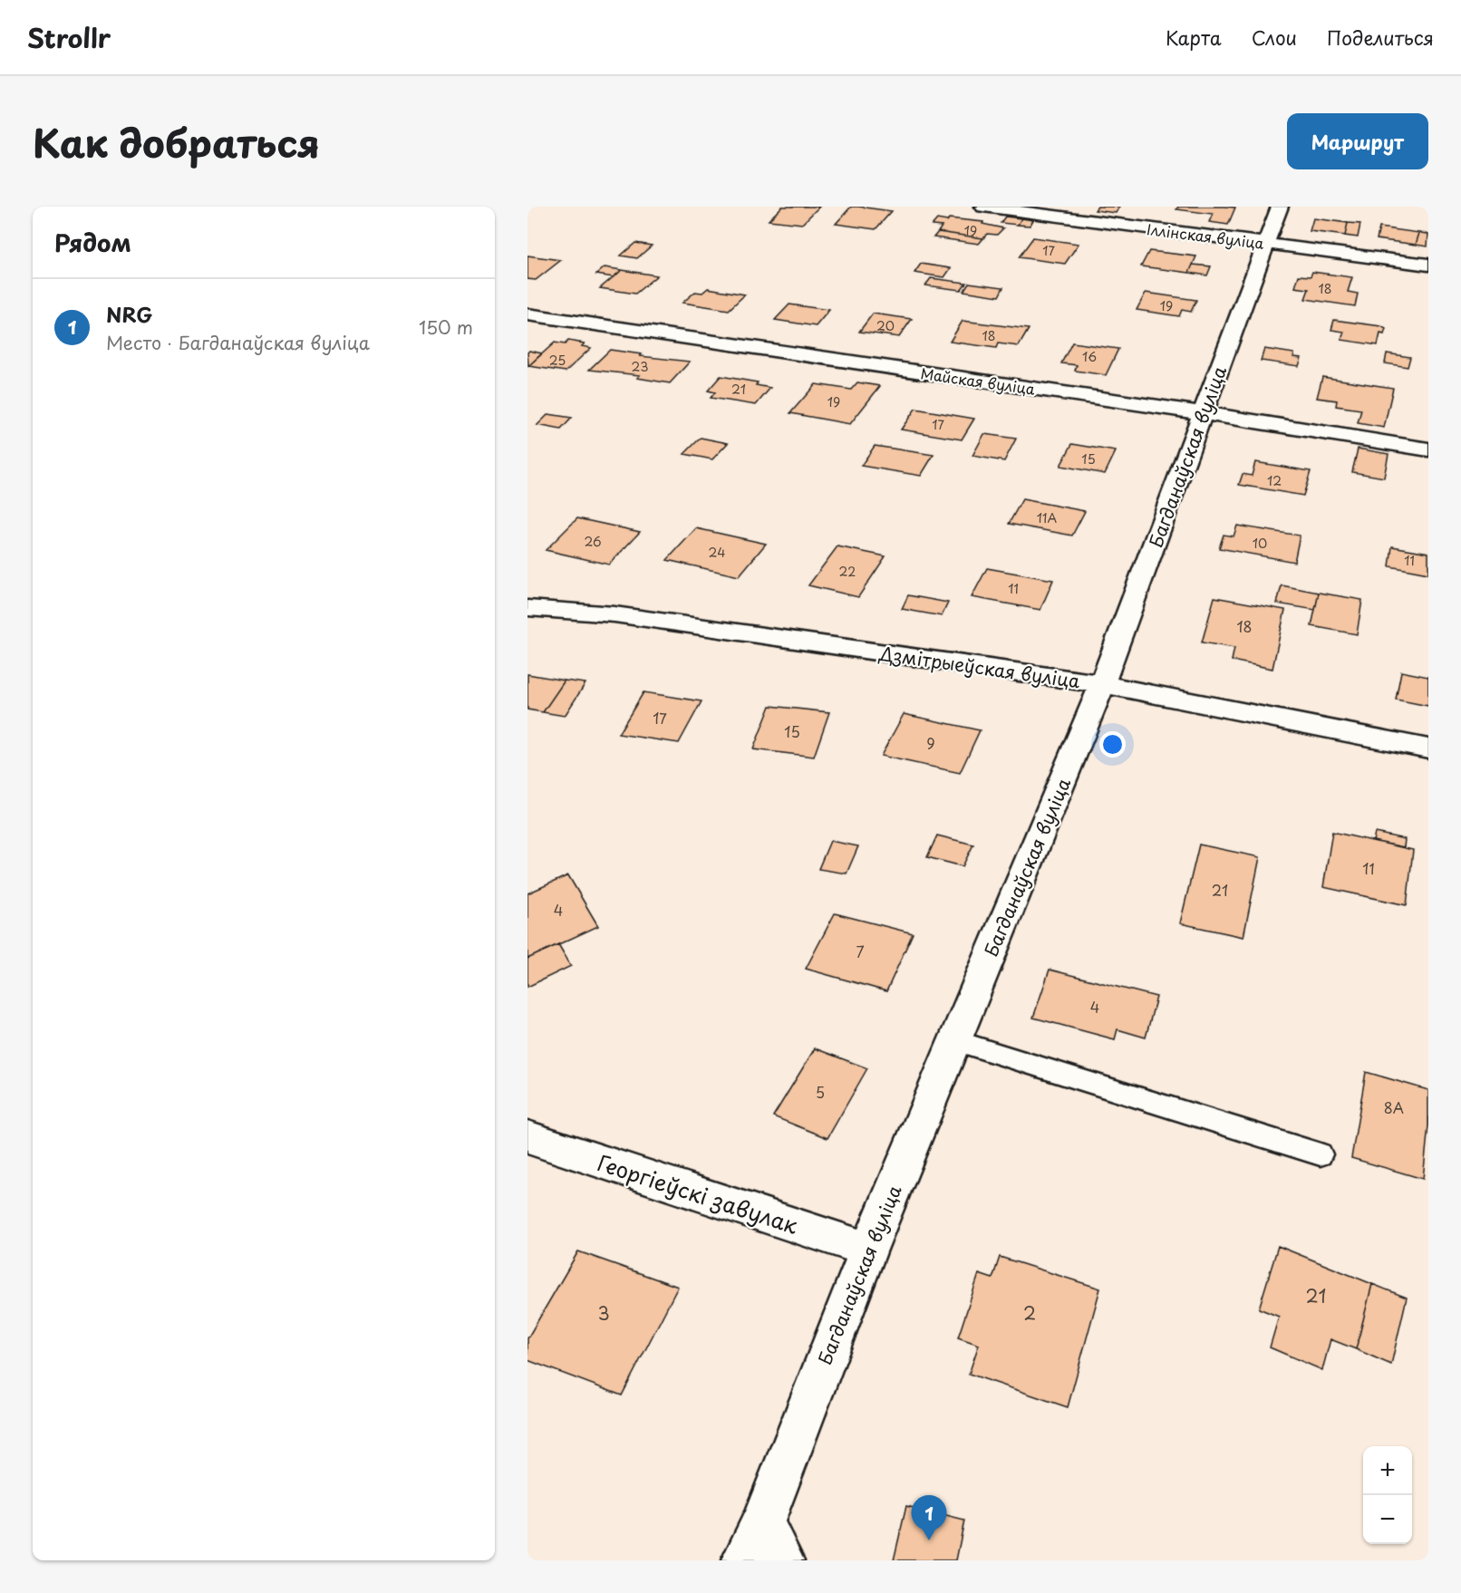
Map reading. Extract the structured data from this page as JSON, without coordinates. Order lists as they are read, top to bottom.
{
  "streets": {
    "street": [
      "Іллінская вуліца",
      "Майская вуліца",
      "Багданаўская вуліца",
      "Дзмітрыеўская вуліца",
      "Георгіеўскі завулак"
    ]
  },
  "crossings": [
    ["Іллінская вуліца", "Багданаўская вуліца"],
    ["Майская вуліца", "Багданаўская вуліца"],
    ["Багданаўская вуліца", "Дзмітрыеўская вуліца"],
    ["Багданаўская вуліца", "Георгіеўскі завулак"]
  ],
  "house_numbers": [
    "19",
    "17",
    "18",
    "19",
    "20",
    "18",
    "16",
    "25",
    "23",
    "21",
    "19",
    "17",
    "15",
    "12",
    "11А",
    "26",
    "10",
    "24",
    "11",
    "22",
    "11",
    "18",
    "17",
    "15",
    "9",
    "11",
    "21",
    "4",
    "7",
    "4",
    "5",
    "8А",
    "21",
    "3",
    "2"
  ],
  "page": {
    "header": "Strollr",
    "nav": ["Карта", "Слои", "Поделиться"],
    "title": "Как добраться",
    "buttons": "Маршрут",
    "heading": "Рядом",
    "list": [
      {
        "mark": "1",
        "name": "NRG",
        "note": "Место · Багданаўская вуліца",
        "value": "150 m"
      }
    ],
    "map_buttons": ["+", "−"],
    "pins": "1"
  }
}
